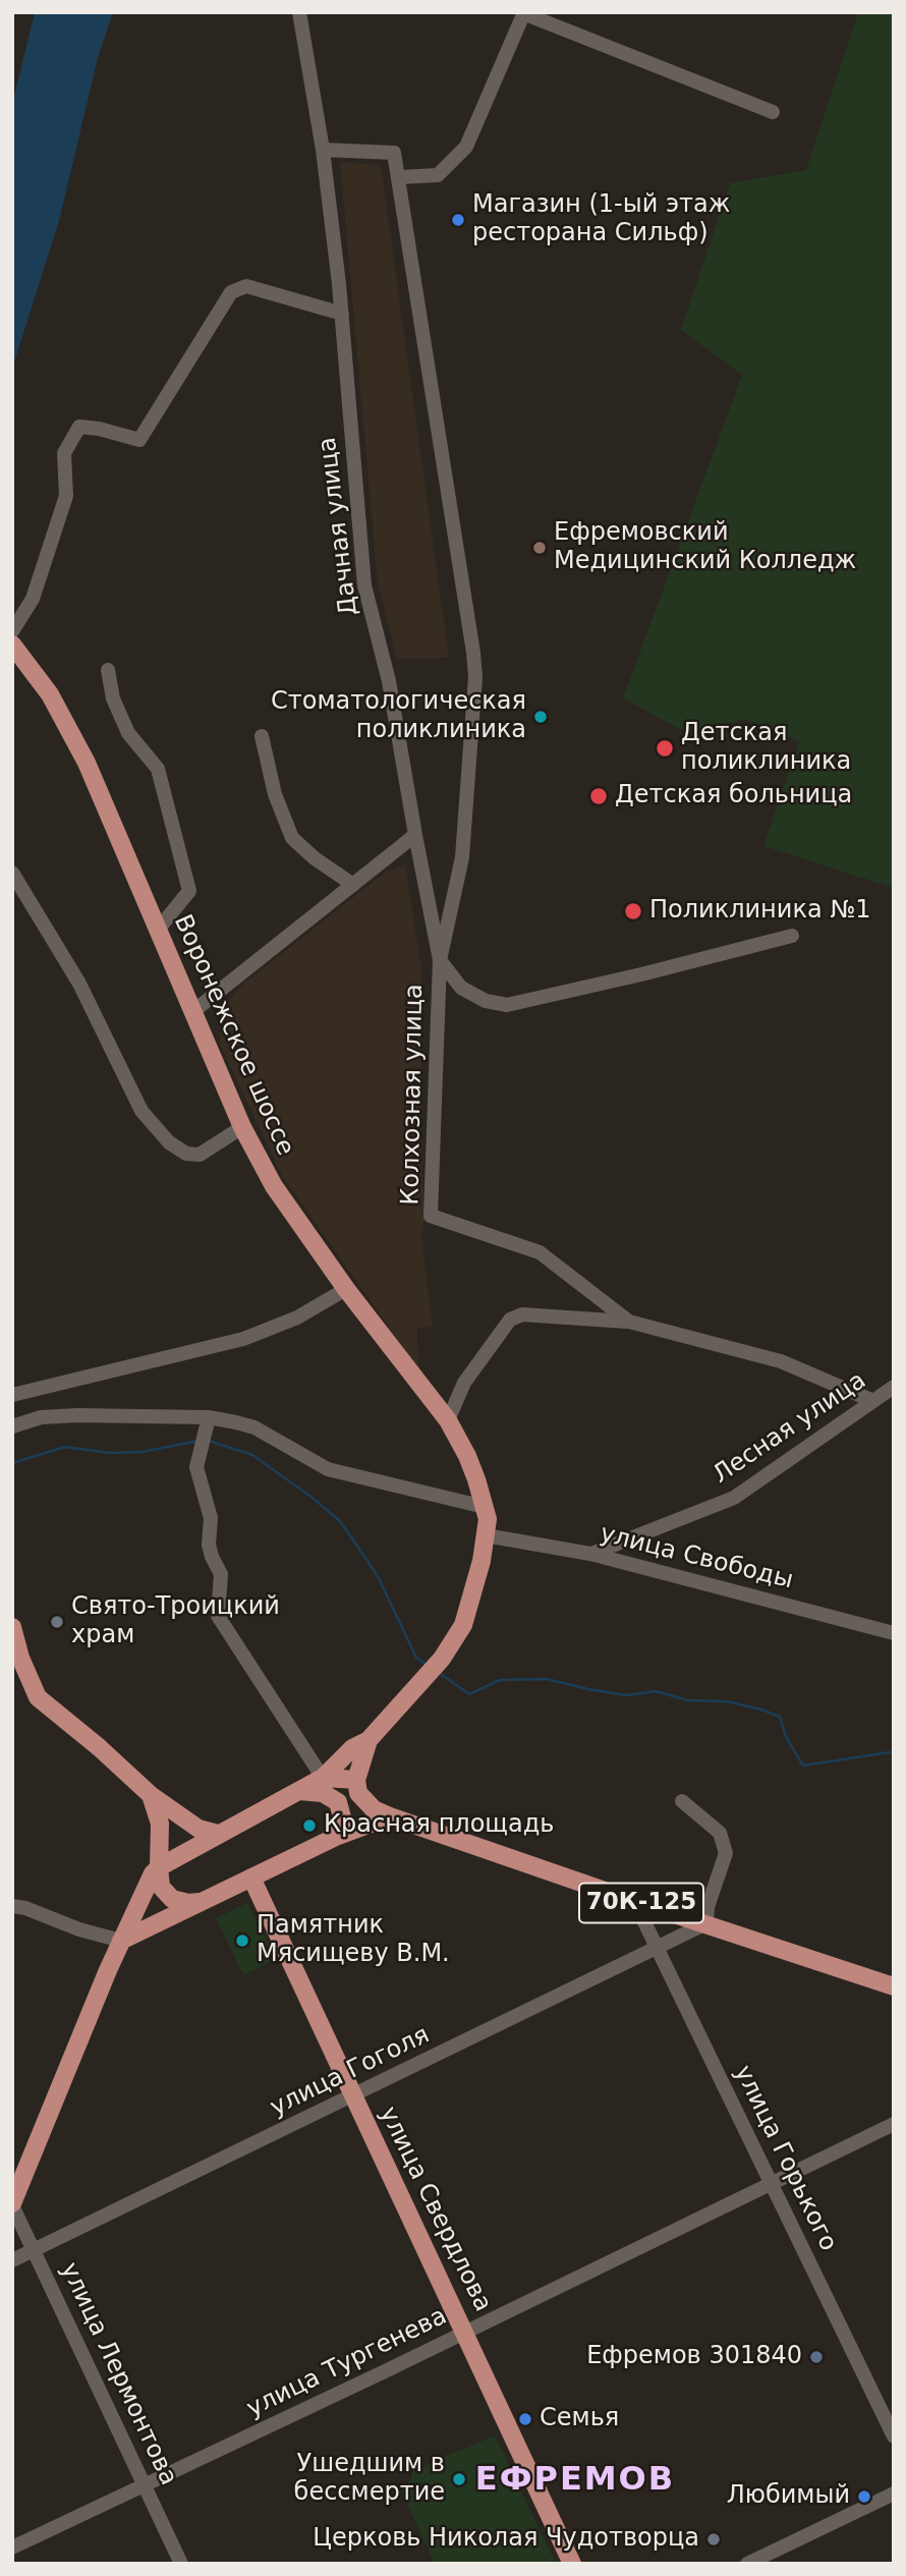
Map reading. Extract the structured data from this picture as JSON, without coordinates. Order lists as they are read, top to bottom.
{
  "streets": {
    "main road": ["Воронежское шоссе", "70К-125", "улица Свердлова"],
    "street": [
      "Дачная улица",
      "Колхозная улица",
      "Лесная улица",
      "улица Свободы",
      "улица Гоголя",
      "улица Горького",
      "улица Тургенева",
      "улица Лермонтова"
    ]
  },
  "crossings": [
    ["Дачная улица", "Колхозная улица"],
    ["Воронежское шоссе", "улица Свободы"],
    ["Колхозная улица", "Лесная улица"],
    ["Лесная улица", "улица Свободы"],
    ["70К-125", "улица Гоголя"],
    ["70К-125", "улица Горького"],
    ["улица Гоголя", "улица Горького"],
    ["улица Гоголя", "улица Свердлова"],
    ["улица Гоголя", "улица Лермонтова"],
    ["улица Горького", "улица Тургенева"],
    ["улица Свердлова", "улица Тургенева"],
    ["улица Тургенева", "улица Лермонтова"]
  ],
  "districts": ["ЕФРЕМОВ"],
  "places": [
    "Магазин (1-ый этаж ресторана Сильф)",
    "Ефремовский Медицинский Колледж",
    "Стоматологическая поликлиника",
    "Детская поликлиника",
    "Детская больница",
    "Поликлиника №1",
    "Свято-Троицкий храм",
    "Красная площадь",
    "Памятник Мясищеву В.М.",
    "Ефремов 301840",
    "Семья",
    "Ушедшим в бессмертие",
    "Любимый",
    "Церковь Николая Чудотворца"
  ]
}
